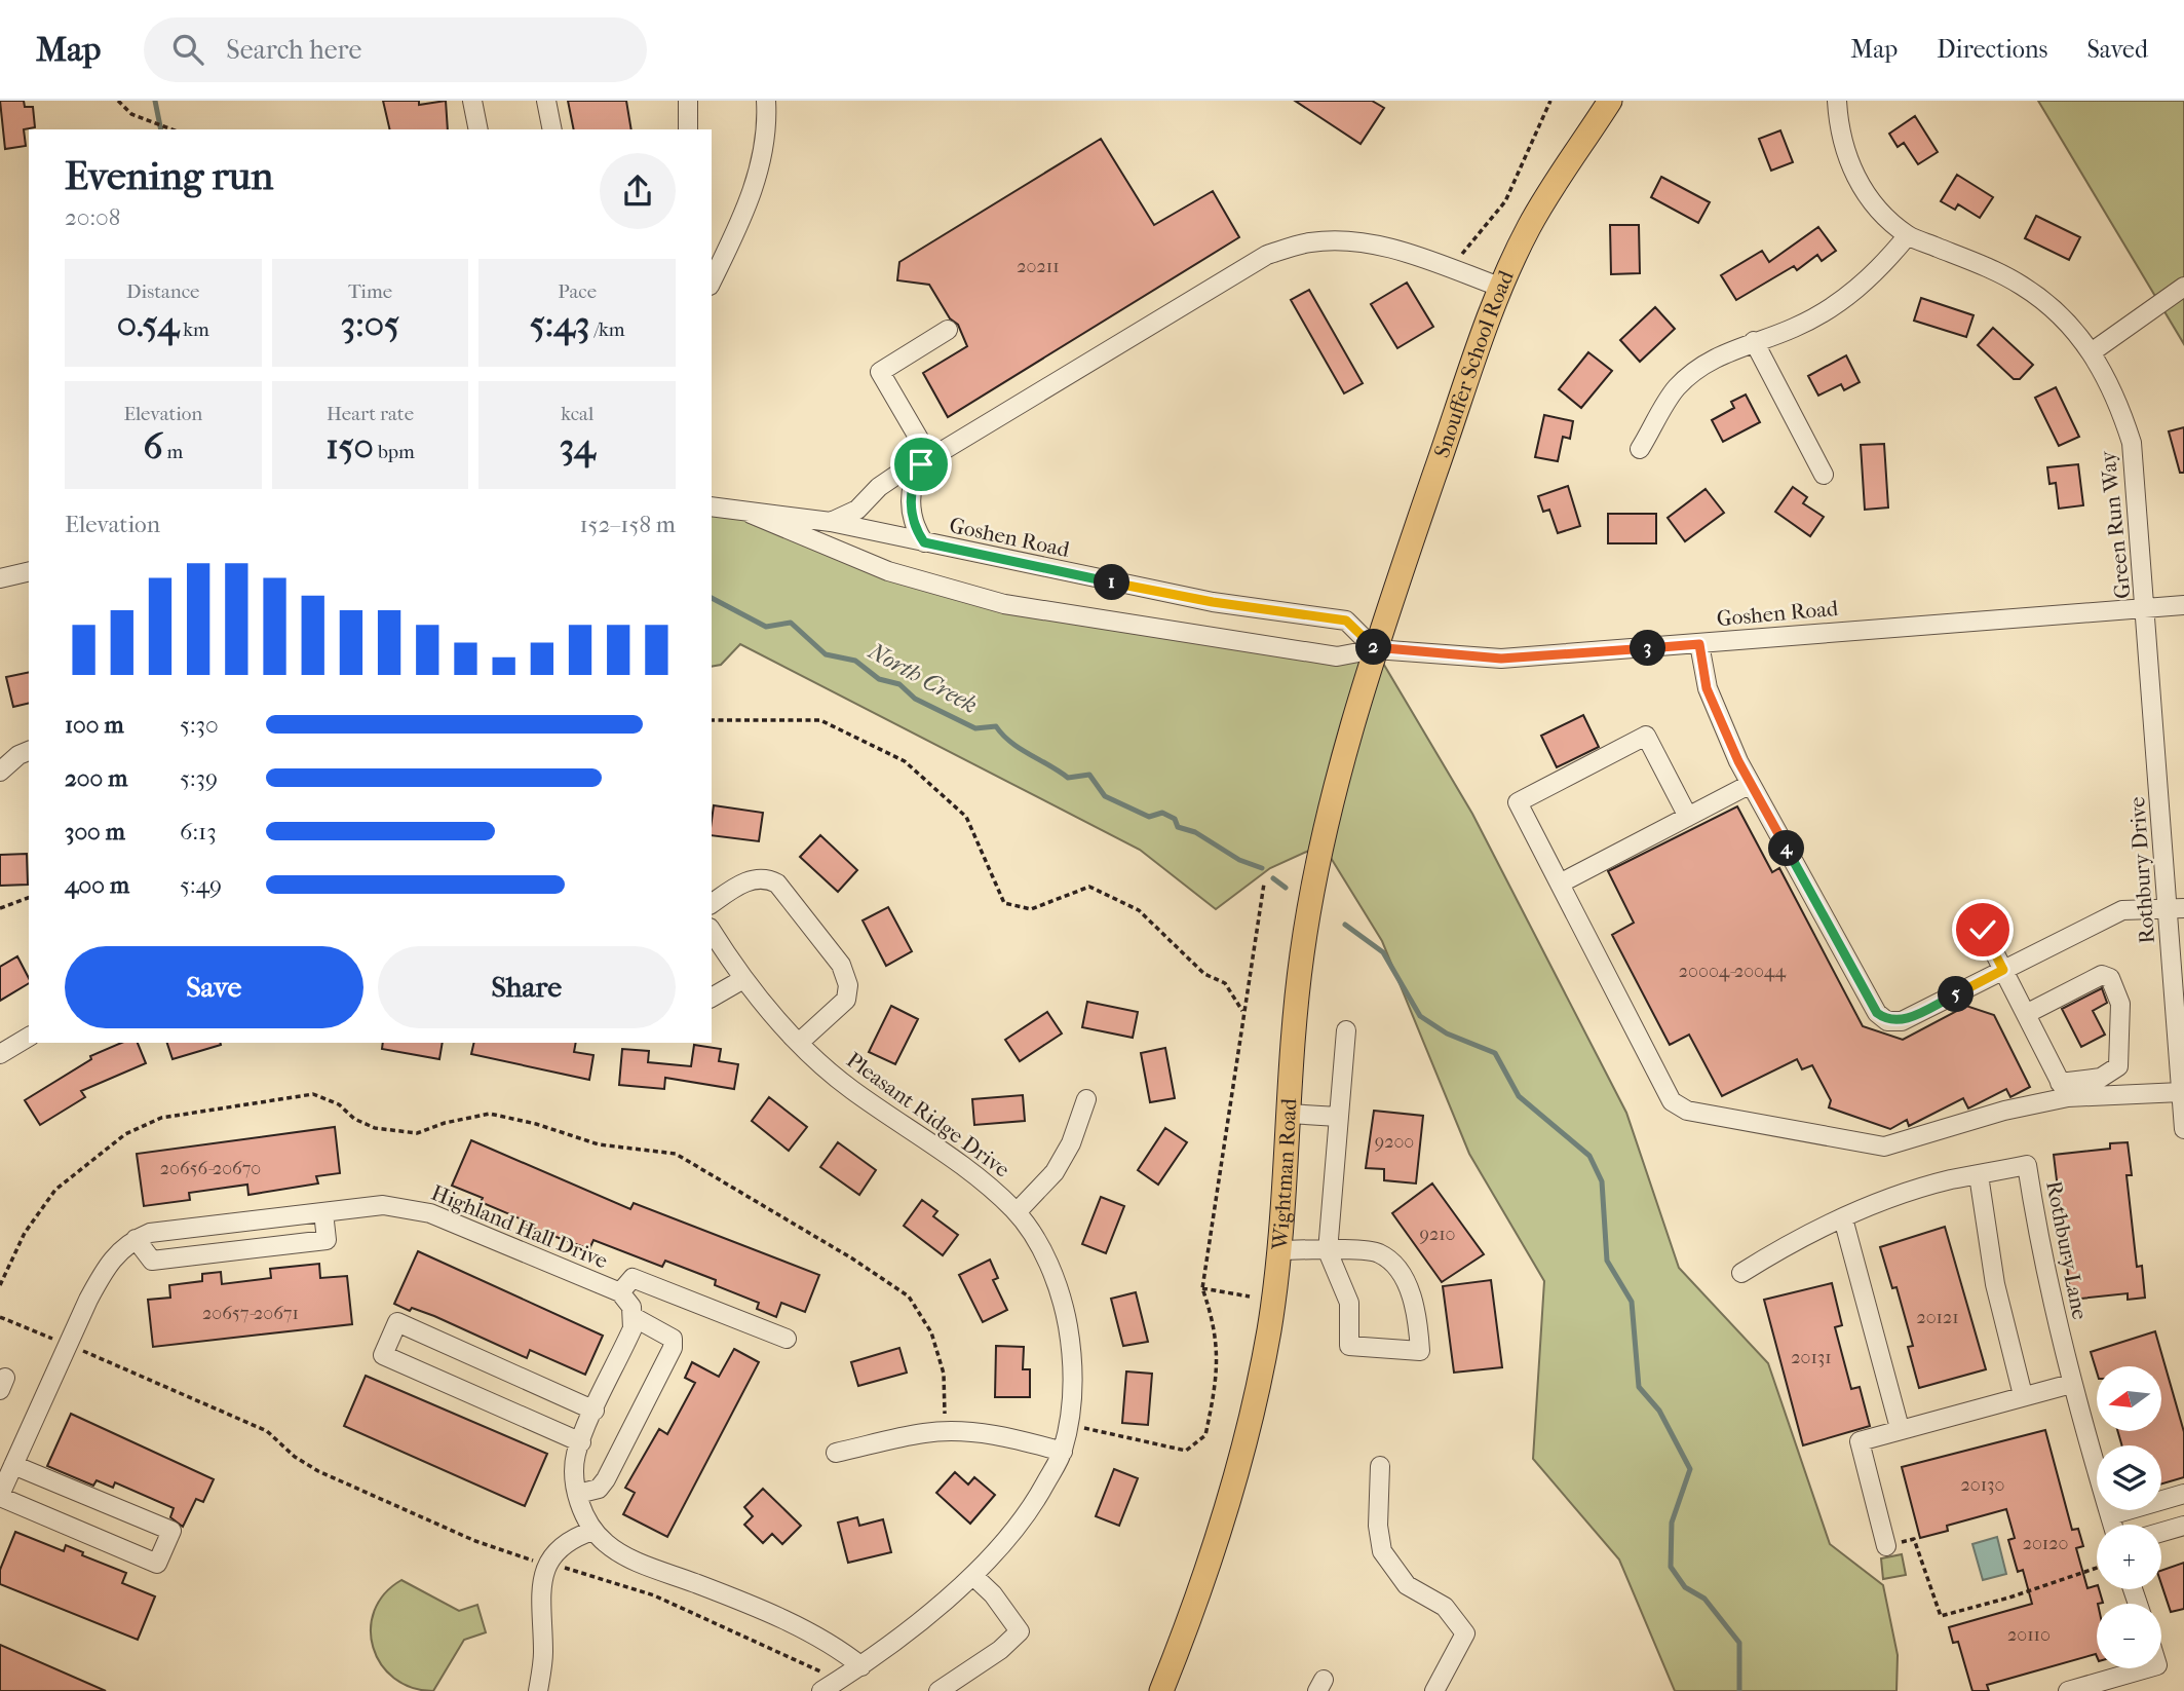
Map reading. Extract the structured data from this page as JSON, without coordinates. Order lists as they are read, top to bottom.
{
  "streets": {
    "main road": ["Snouffer School Road", "Wightman Road"],
    "street": [
      "Green Run Way",
      "Goshen Road",
      "Rothbury Drive",
      "Pleasant Ridge Drive",
      "Highland Hall Drive",
      "Rothbury Lane"
    ]
  },
  "crossings": [
    ["Snouffer School Road", "Goshen Road"],
    ["Snouffer School Road", "Wightman Road"],
    ["Green Run Way", "Goshen Road"],
    ["Green Run Way", "Rothbury Drive"],
    ["Goshen Road", "Rothbury Drive"],
    ["Goshen Road", "Wightman Road"]
  ],
  "water": ["North Creek"],
  "house_numbers": [
    "20211",
    "20004-20044",
    "9200",
    "20656-20670",
    "9210",
    "20657-20671",
    "20121",
    "20131",
    "20130",
    "20120",
    "20110"
  ],
  "north": "left",
  "page": {
    "header": "Map",
    "search": "Search here",
    "nav": ["Map", "Directions", "Saved"],
    "heading": ["Evening run", "20:08"],
    "stats": [
      ["Distance", "0.54 km"],
      ["Time", "3:05"],
      ["Pace", "5:43 /km"],
      ["Elevation", "6 m"],
      ["Heart rate", "150 bpm"],
      ["kcal", "34"]
    ],
    "chart": ["Elevation", "152–158 m"],
    "pins": [
      "1",
      "2",
      "3",
      "4",
      "5"
    ],
    "list": [
      {
        "name": "100 m",
        "note": "5:30"
      },
      {
        "name": "200 m",
        "note": "5:39"
      },
      {
        "name": "300 m",
        "note": "6:13"
      },
      {
        "name": "400 m",
        "note": "5:49"
      }
    ],
    "buttons": ["Save", "Share"],
    "map_buttons": ["+", "−"]
  }
}
